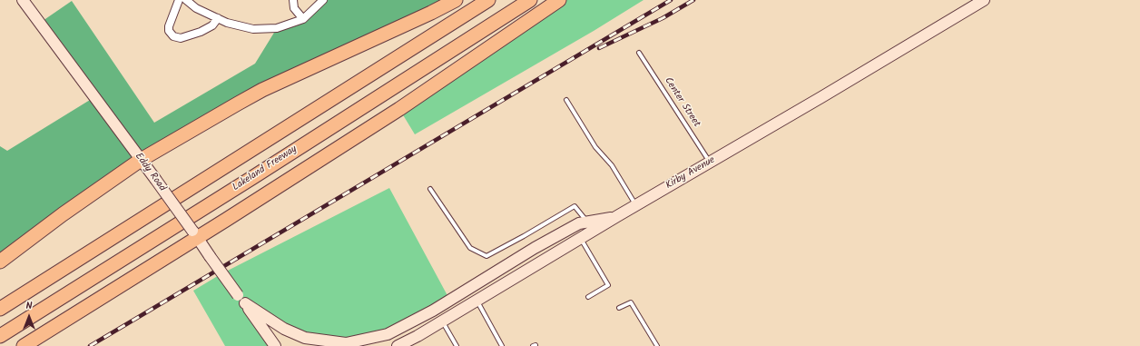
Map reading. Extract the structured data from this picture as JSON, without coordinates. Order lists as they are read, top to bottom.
{
  "streets": {
    "highway": ["Lakeland Freeway"],
    "street": ["Eddy Road", "Kirby Avenue"],
    "lane": ["Center Street"]
  },
  "crossings": [
    ["Center Street", "Kirby Avenue"]
  ],
  "north": "top"
}
